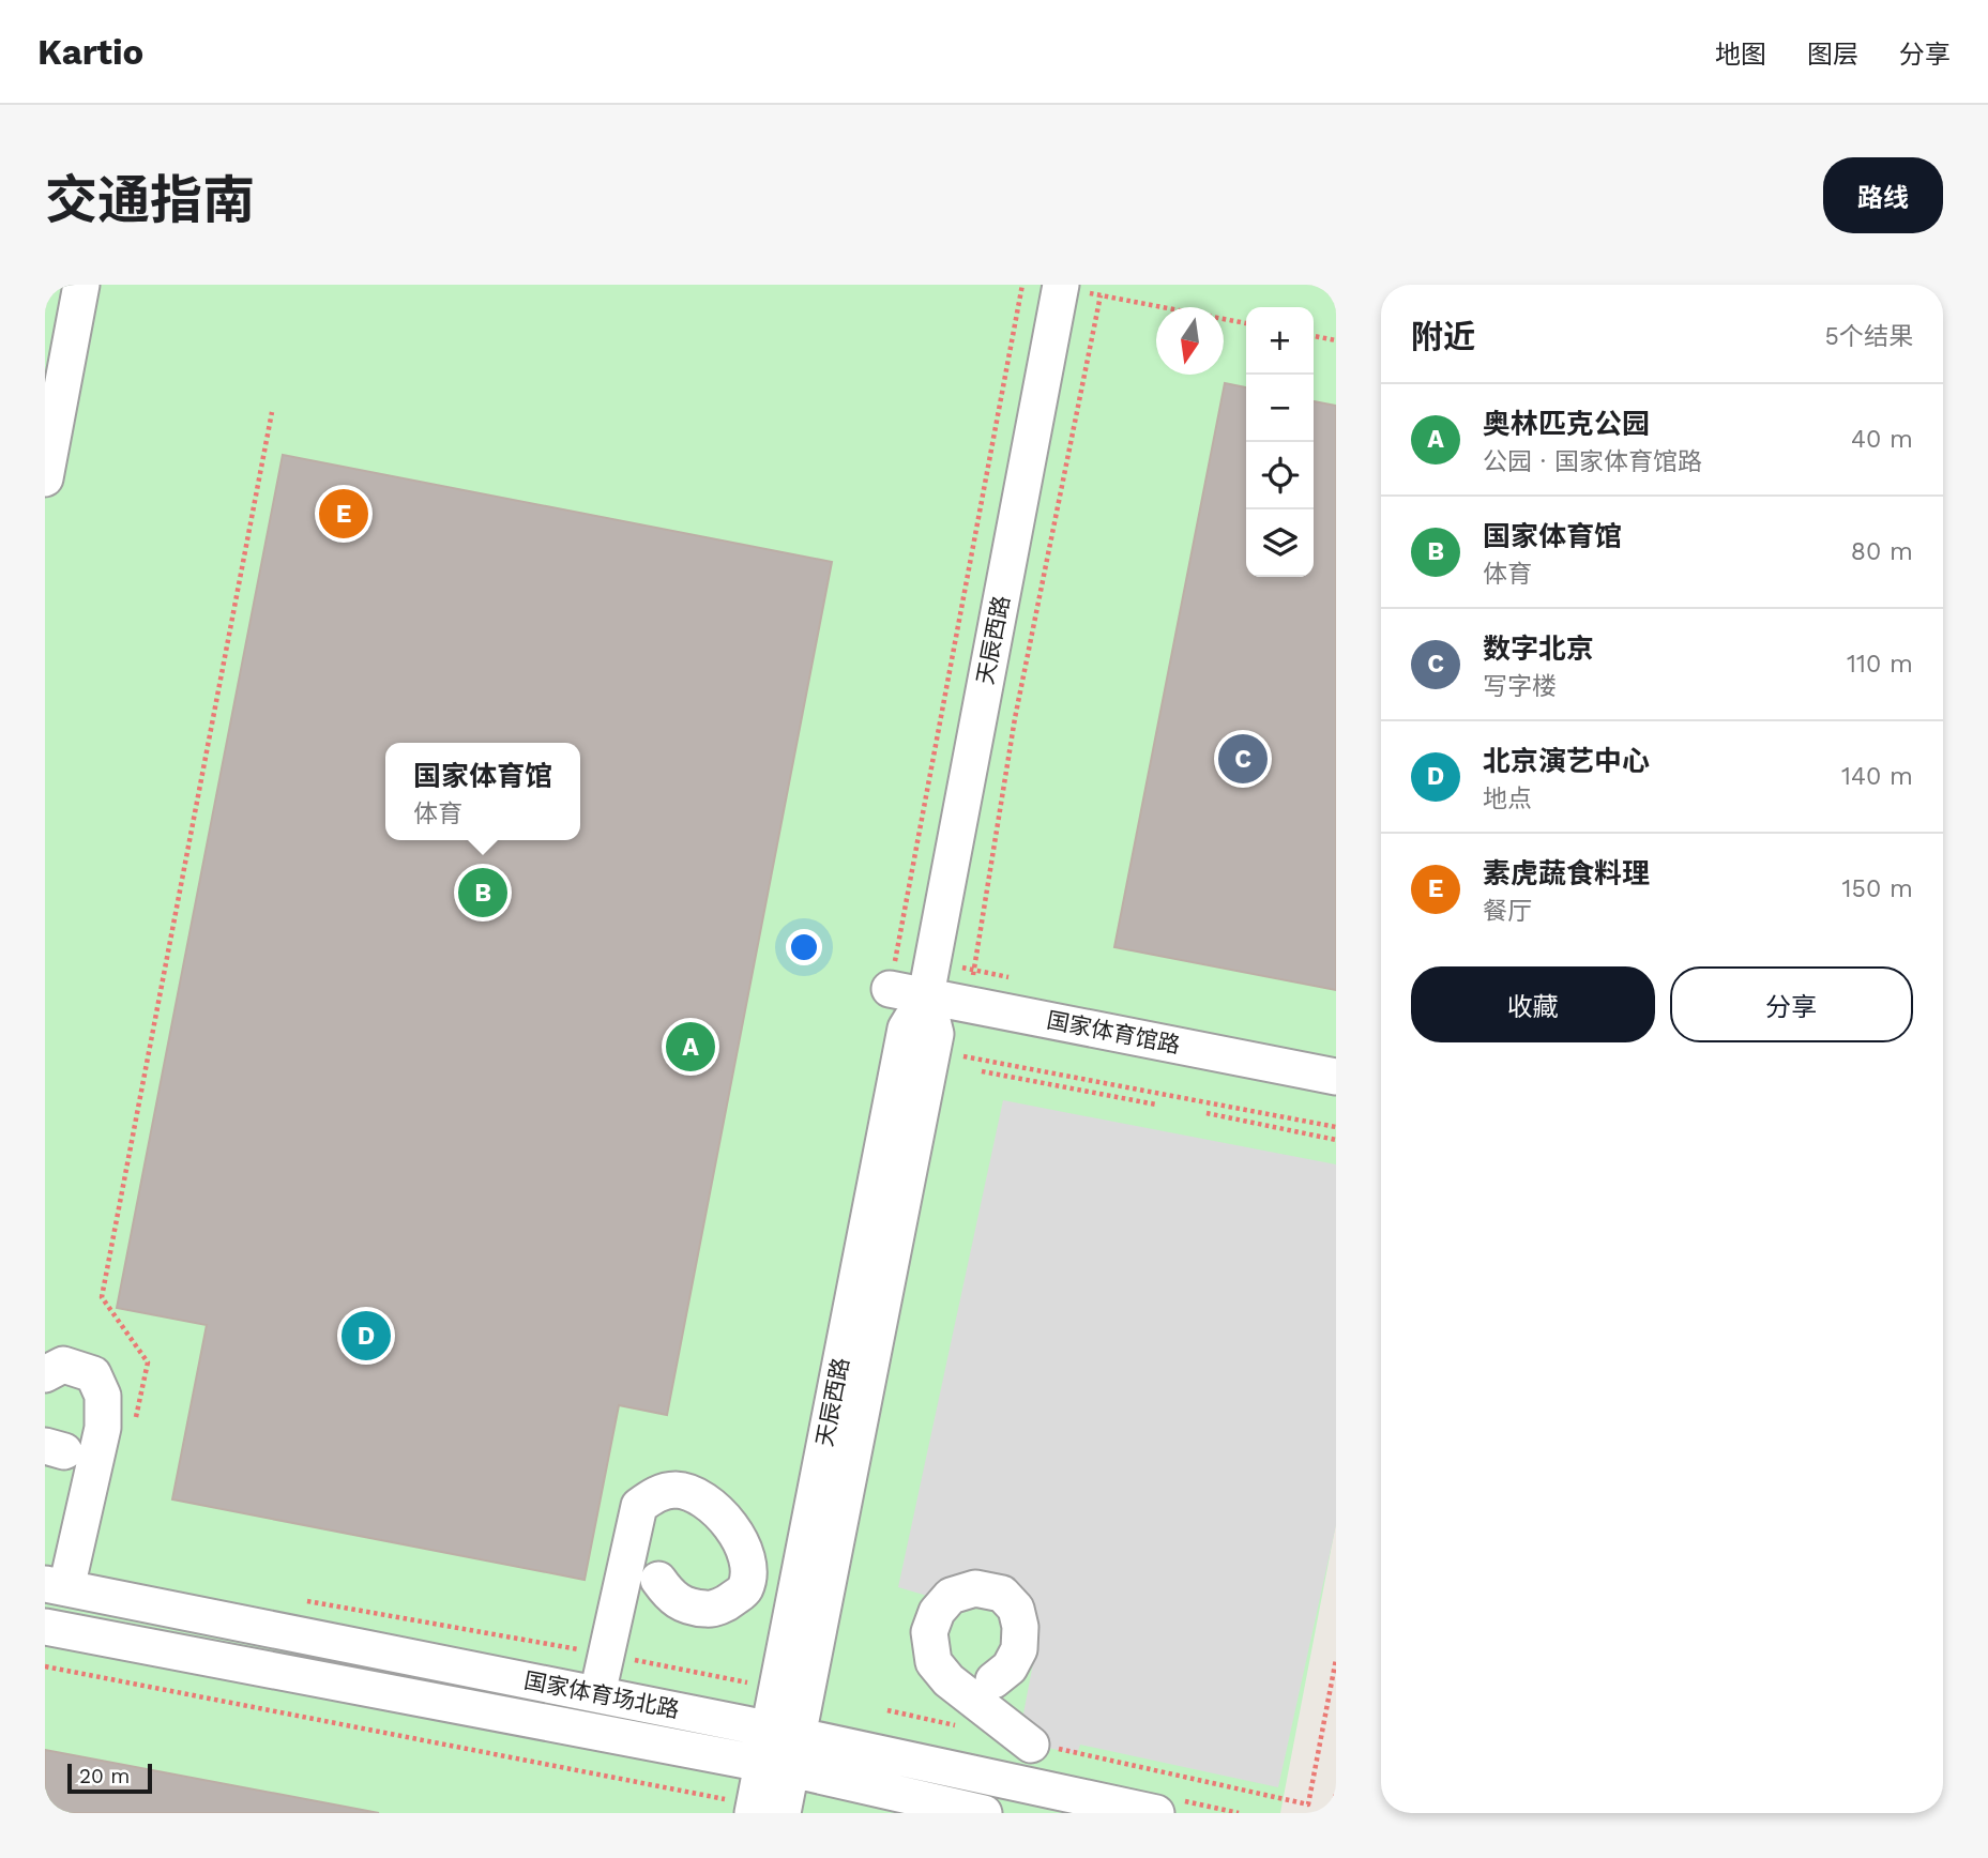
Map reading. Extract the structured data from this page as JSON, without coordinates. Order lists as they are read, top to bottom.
{
  "streets": {
    "street": ["天辰西路", "国家体育馆路", "国家体育场北路"]
  },
  "crossings": [
    ["天辰西路", "国家体育馆路"],
    ["天辰西路", "国家体育场北路"]
  ],
  "scale_bar": "20 m",
  "north": "bottom",
  "page": {
    "header": "Kartio",
    "nav": ["地图", "图层", "分享"],
    "title": "交通指南",
    "buttons": [
      "路线",
      ["收藏", "分享"]
    ],
    "heading": ["附近", "5个结果"],
    "map_buttons": ["+", "−"],
    "list": [
      {
        "mark": "A",
        "name": "奥林匹克公园",
        "note": "公园 · 国家体育馆路",
        "value": "40 m"
      },
      {
        "mark": "B",
        "name": "国家体育馆",
        "note": "体育",
        "value": "80 m"
      },
      {
        "mark": "C",
        "name": "数字北京",
        "note": "写字楼",
        "value": "110 m"
      },
      {
        "mark": "D",
        "name": "北京演艺中心",
        "note": "地点",
        "value": "140 m"
      },
      {
        "mark": "E",
        "name": "素虎蔬食料理",
        "note": "餐厅",
        "value": "150 m"
      }
    ],
    "pins": [
      "E",
      "C",
      "B",
      "A",
      "D"
    ],
    "popup": ["国家体育馆", "体育"],
    "scale": "20 m"
  }
}
